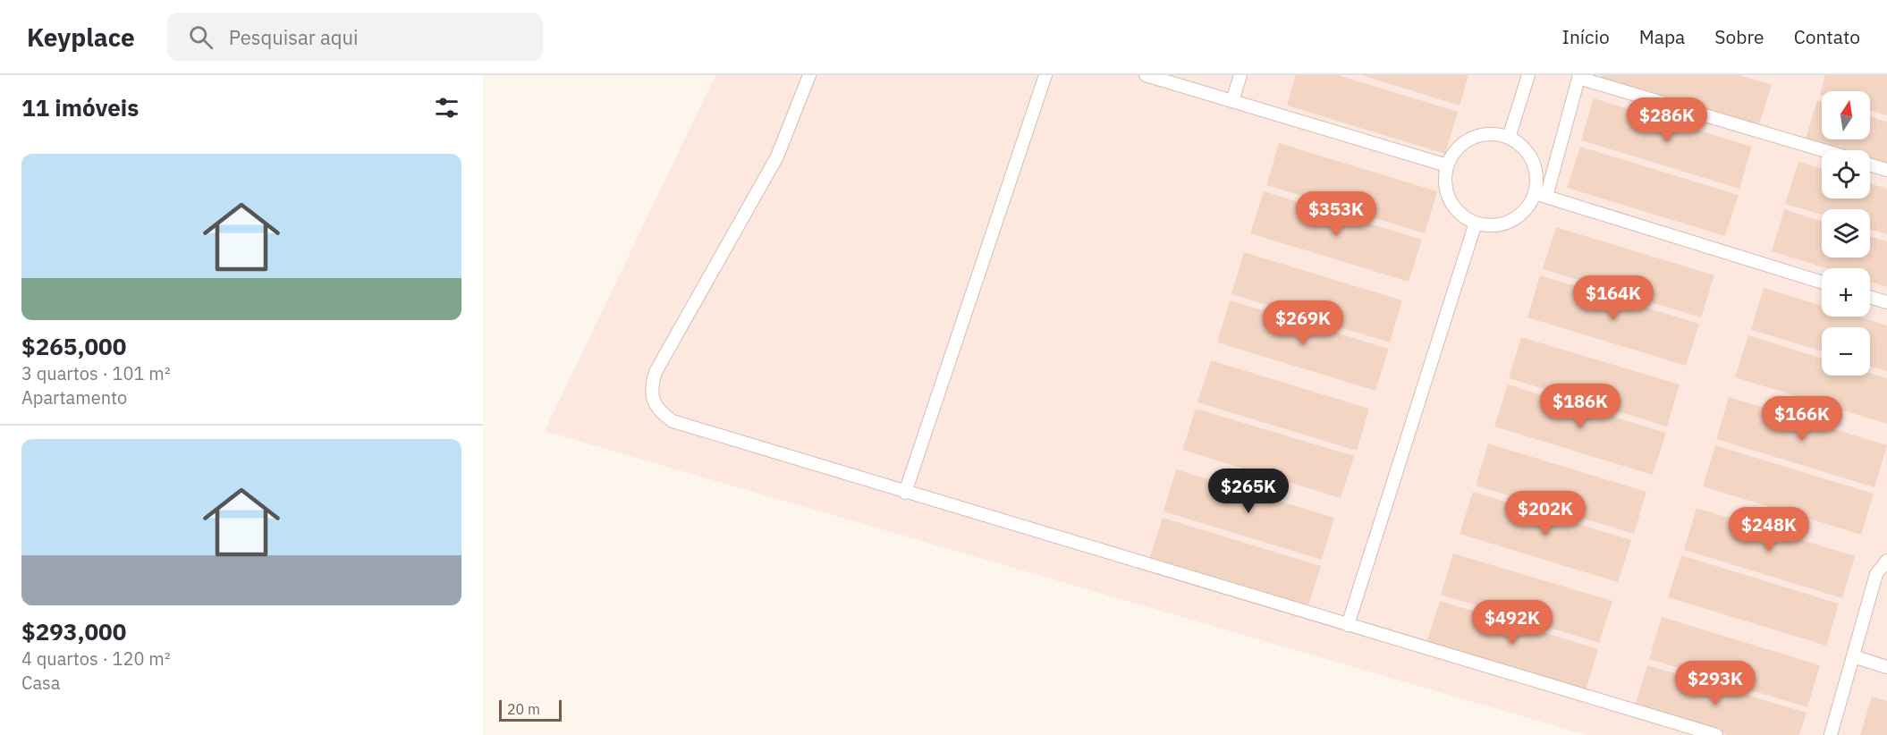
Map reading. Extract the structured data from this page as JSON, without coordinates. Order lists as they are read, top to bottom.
{
  "scale_bar": "20 m",
  "north": "top",
  "page": {
    "header": "Keyplace",
    "search": "Pesquisar aqui",
    "nav": [
      "Início",
      "Mapa",
      "Sobre",
      "Contato"
    ],
    "heading": "11 imóveis",
    "map_buttons": ["+", "−"],
    "price": [
      "$286K",
      "$353K",
      "$164K",
      "$269K",
      "$186K",
      "$166K",
      "$265K",
      "$202K",
      "$248K",
      "$492K",
      "$293K"
    ],
    "list": [
      {
        "name": "$265,000",
        "note": "3 quartos · 101 m² · Apartamento"
      },
      {
        "name": "$293,000",
        "note": "4 quartos · 120 m² · Casa"
      }
    ],
    "scale": "20 m"
  }
}
